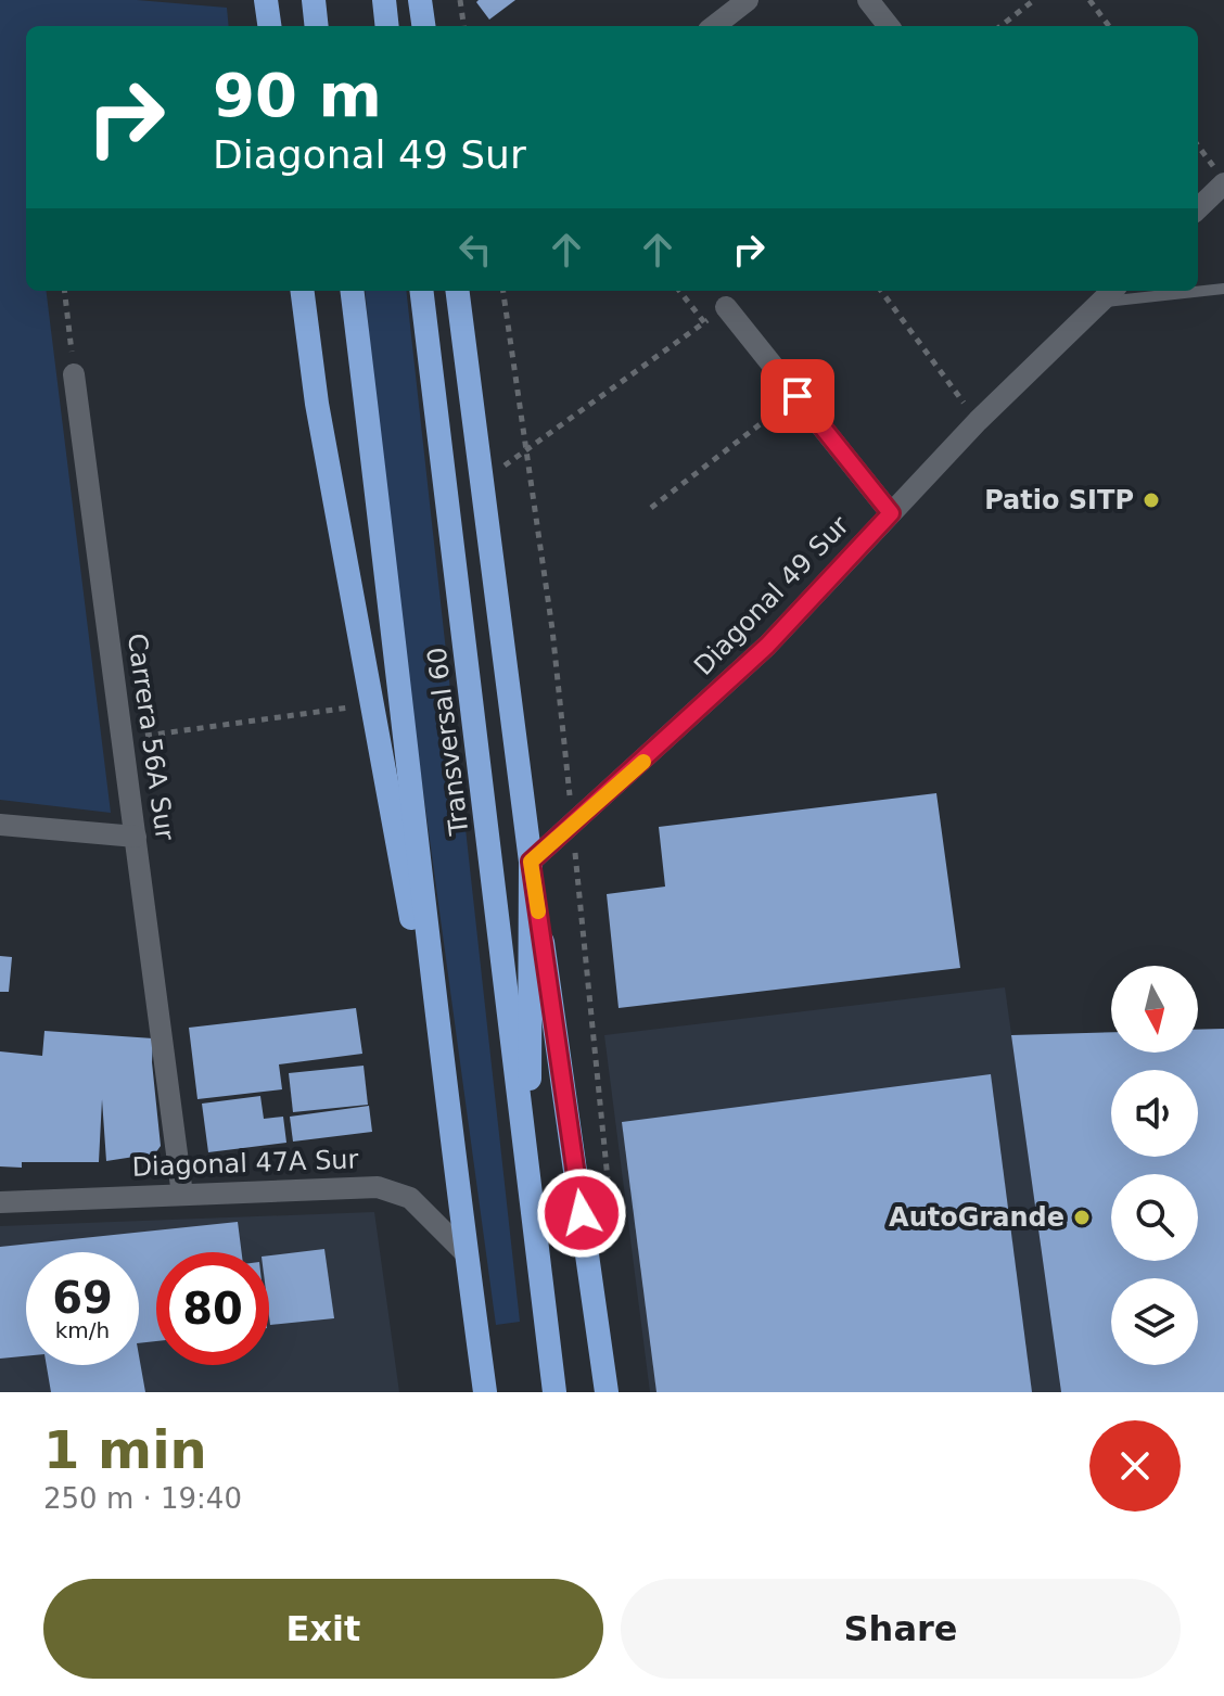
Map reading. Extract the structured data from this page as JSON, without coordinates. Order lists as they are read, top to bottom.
{
  "streets": {
    "highway": ["Transversal 60"],
    "street": ["Diagonal 49 Sur", "Carrera 56A Sur", "Diagonal 47A Sur"]
  },
  "crossings": [
    ["Diagonal 49 Sur", "Transversal 60"],
    ["Carrera 56A Sur", "Diagonal 47A Sur"],
    ["Transversal 60", "Diagonal 47A Sur"]
  ],
  "places": ["Patio SITP", "AutoGrande"],
  "north": "bottom",
  "page": {
    "turn": ["90 m", "Diagonal 49 Sur"],
    "speed": "69 km/h",
    "limit": "80",
    "heading": ["1 min", "250 m · 19:40"],
    "buttons": ["Exit", "Share"]
  }
}
